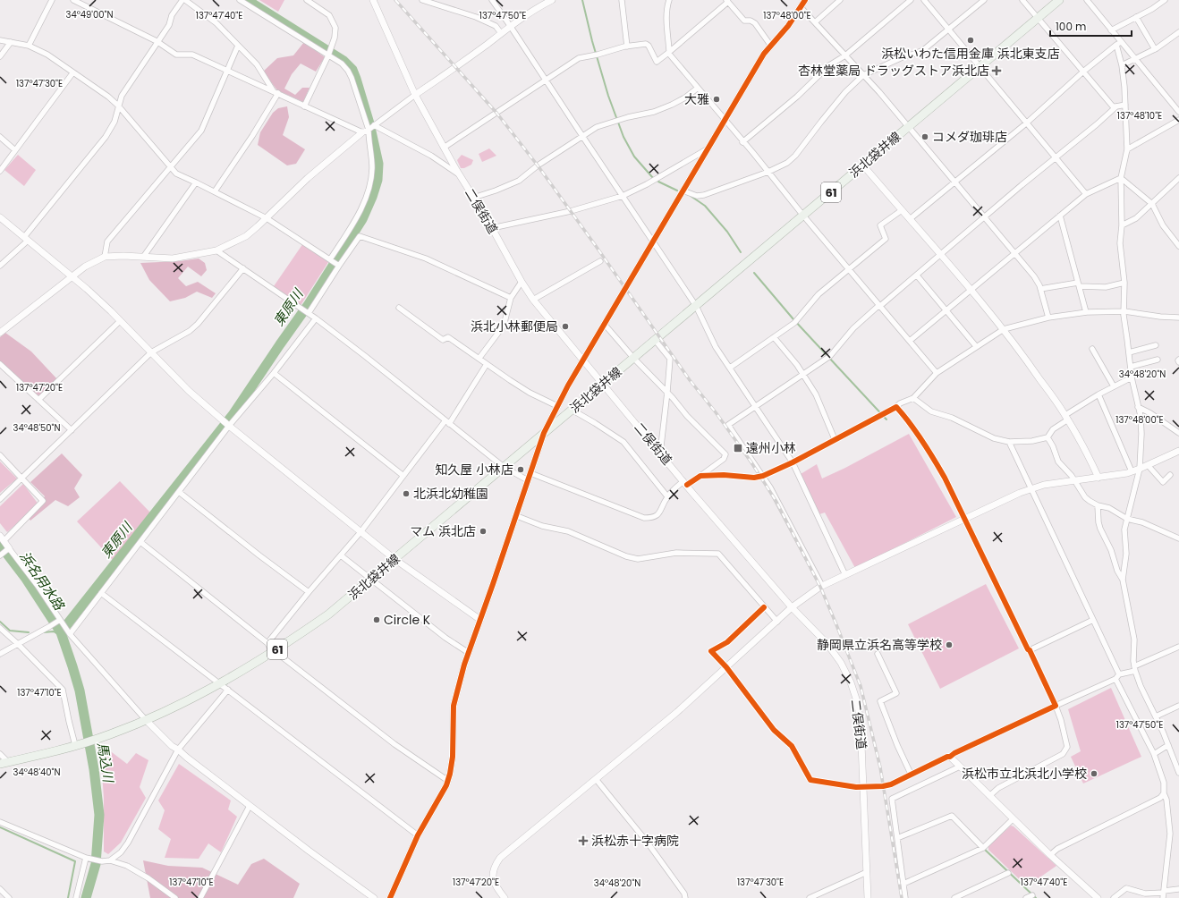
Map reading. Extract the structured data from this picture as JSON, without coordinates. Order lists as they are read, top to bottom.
{
  "streets": {
    "main road": ["浜北袋井線", "61"],
    "street": ["二俣街道"]
  },
  "crossings": [
    ["浜北袋井線", "二俣街道"]
  ],
  "water": ["東原川", "浜名用水路", "馬込川"],
  "places": {
    "other": [
      "浜松いわた信用金庫 浜北東支店",
      "大雅",
      "コメダ珈琲店",
      "浜北小林郵便局",
      "知久屋 小林店",
      "北浜北幼稚園",
      "マム 浜北店",
      "Circle K",
      "静岡県立浜名高等学校",
      "浜松市立北浜北小学校"
    ],
    "health": ["杏林堂薬局 ドラッグストア浜北店", "浜松赤十字病院"],
    "transit": ["遠州小林"]
  },
  "scale_bar": "100 m",
  "coordinates": [
    "34°49'00\"N",
    "137°47'40\"E",
    "137°47'50\"E",
    "137°48'00\"E",
    "137°47'30\"E",
    "137°48'10\"E",
    "34°48'20\"N",
    "137°47'20\"E",
    "34°48'50\"N",
    "137°47'10\"E",
    "34°48'40\"N"
  ]
}
